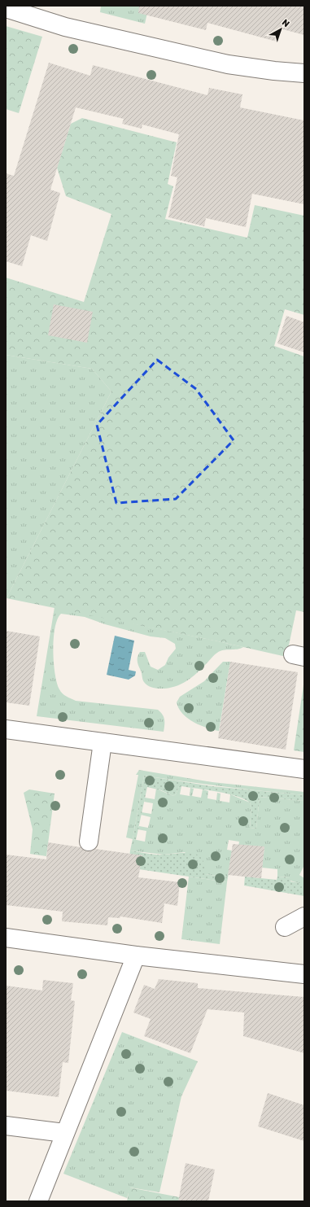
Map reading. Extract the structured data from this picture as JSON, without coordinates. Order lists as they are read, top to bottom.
{
  "north": "top right"
}
